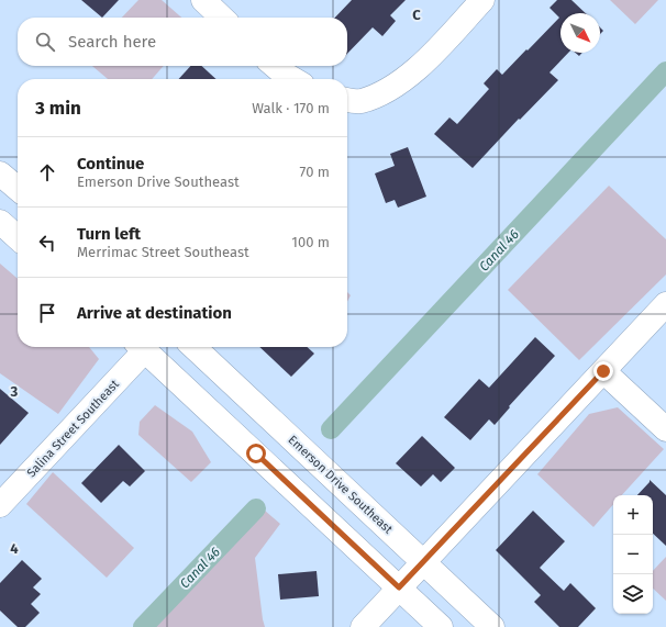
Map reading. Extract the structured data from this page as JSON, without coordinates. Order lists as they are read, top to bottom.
{
  "streets": {
    "street": ["Salina Street Southeast", "Emerson Drive Southeast"]
  },
  "water": ["Canal 46"],
  "north": "bottom right",
  "page": {
    "search": "Search here",
    "heading": ["3 min", "Walk · 170 m"],
    "list": [
      ["Continue", "Emerson Drive Southeast", "70 m"],
      ["Turn left", "Merrimac Street Southeast", "100 m"],
      "Arrive at destination"
    ],
    "map_buttons": ["+", "−"]
  },
  "grid": {
    "columns": ["C"],
    "rows": ["3", "4"]
  }
}
